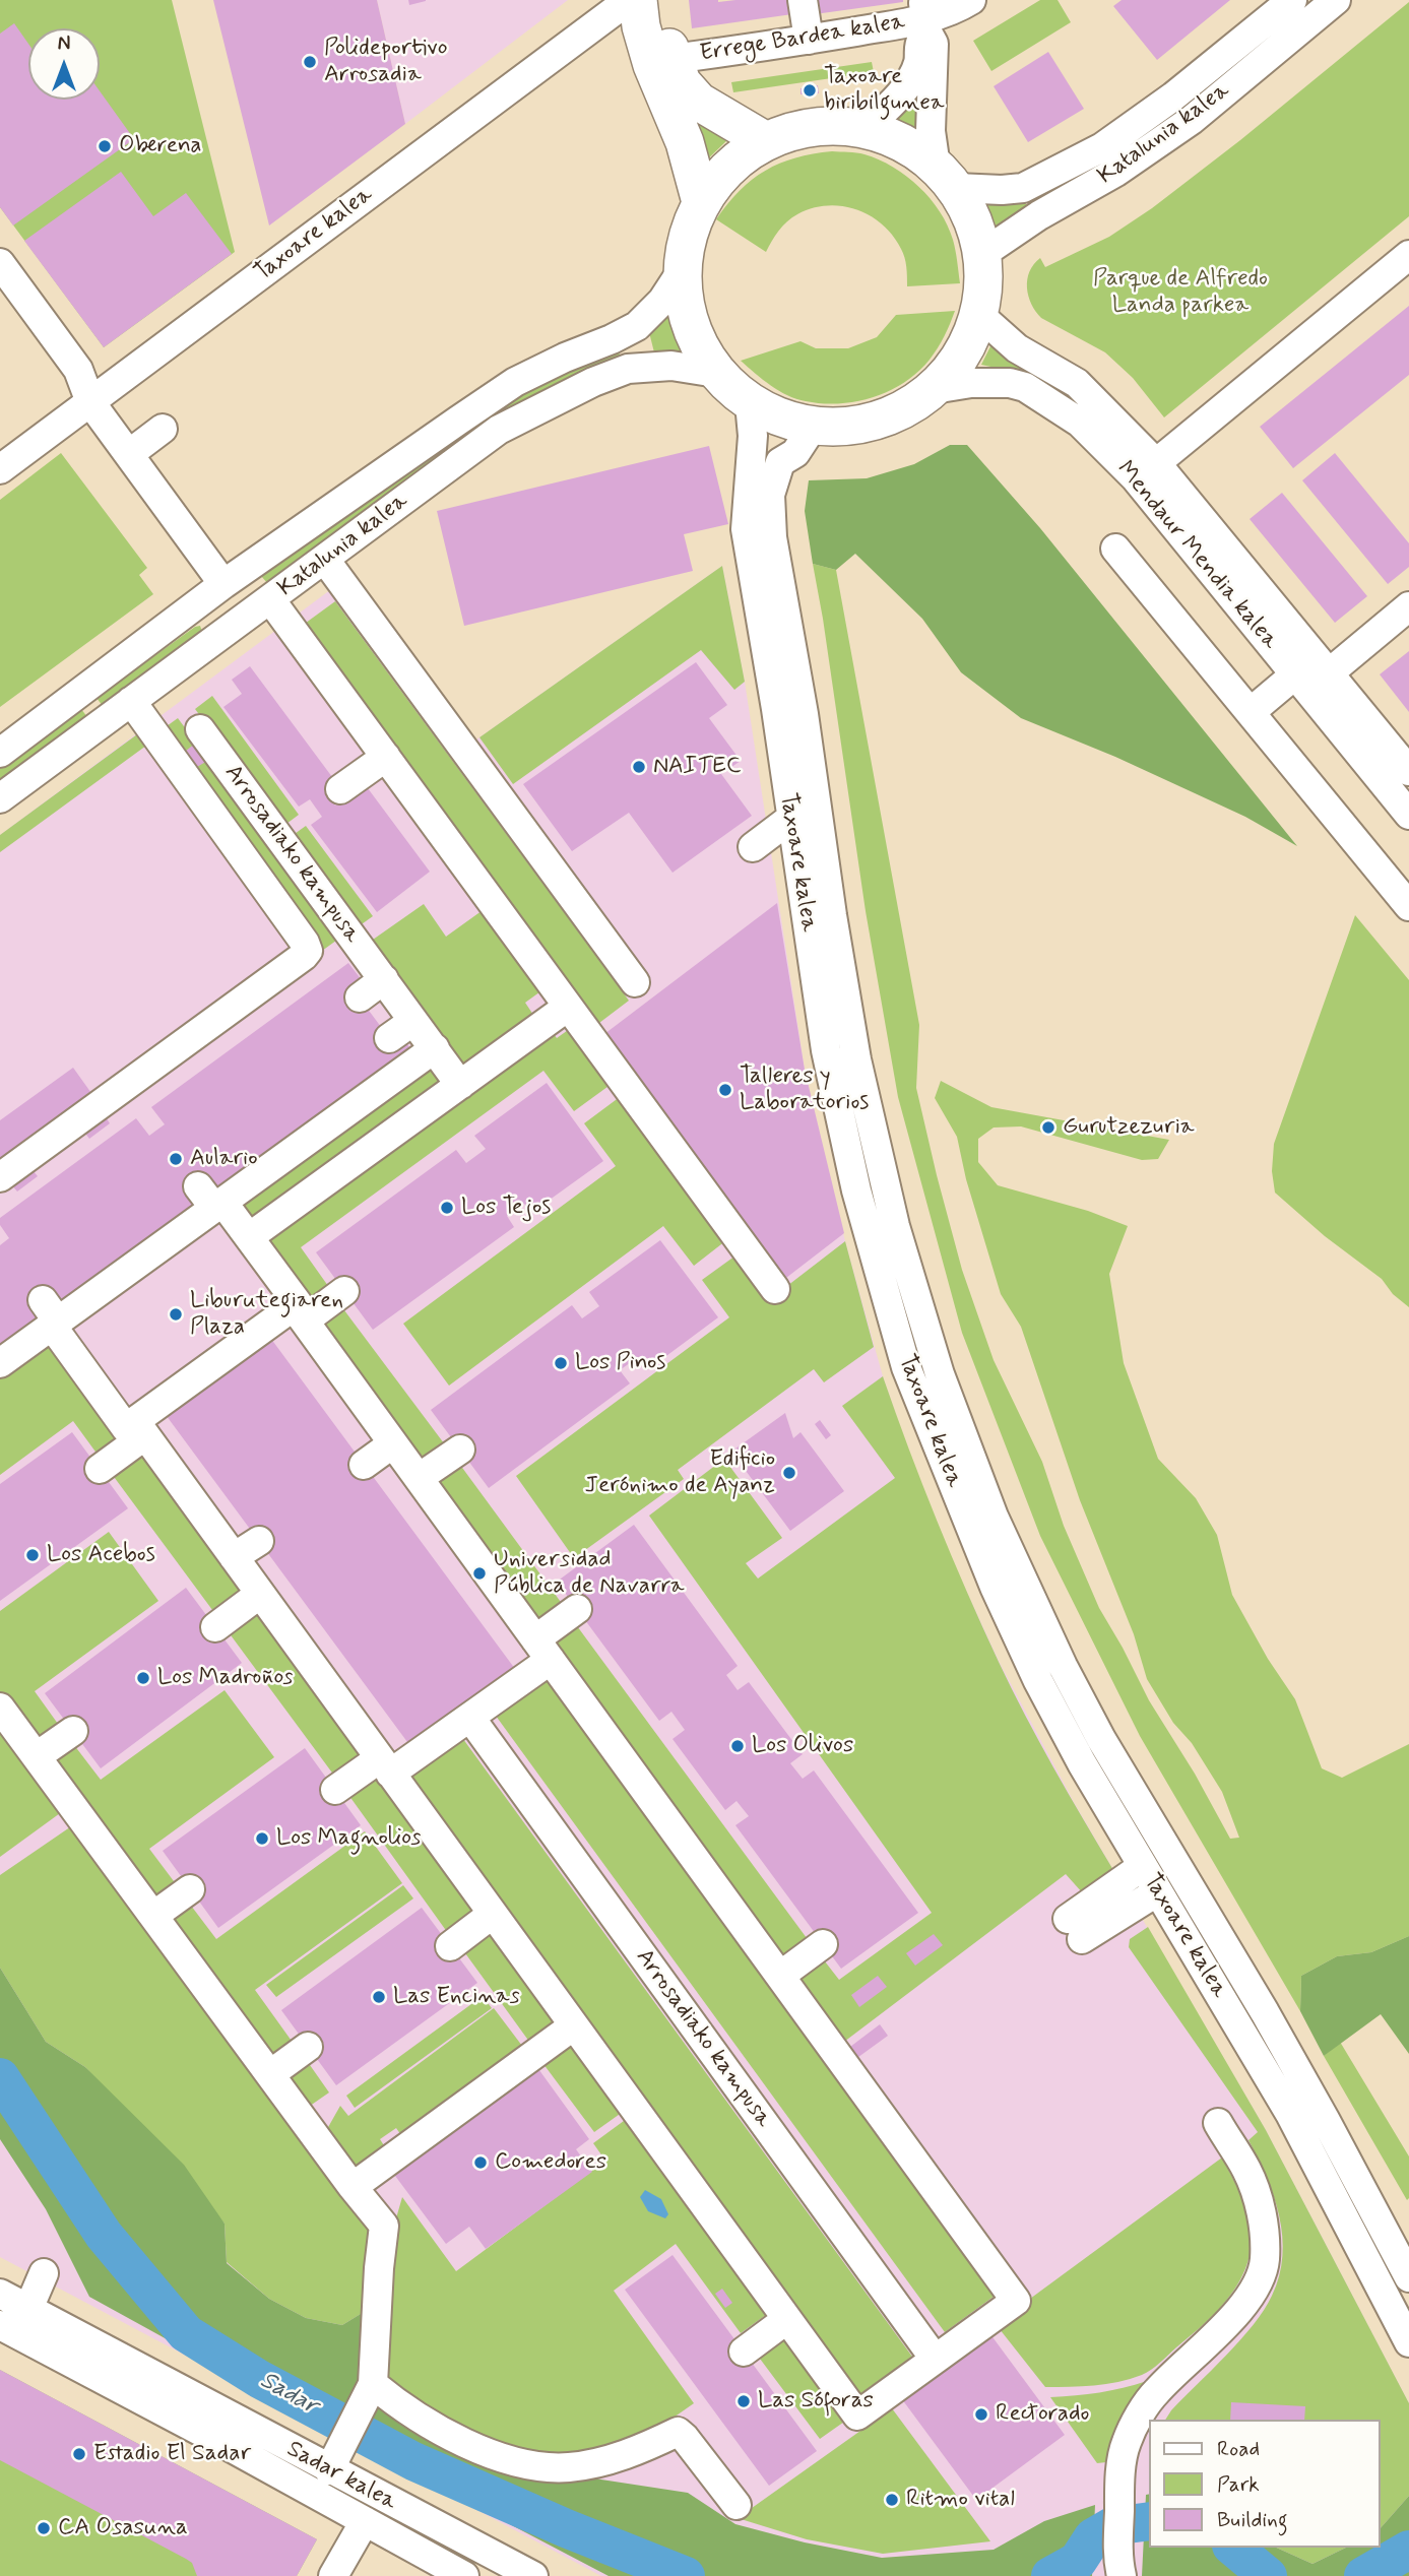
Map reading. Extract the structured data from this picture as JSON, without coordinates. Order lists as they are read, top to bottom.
{
  "streets": {
    "street": [
      "Errege Bardea kalea",
      "Katalunia kalea",
      "Taxoare kalea",
      "Mendaur Mendia kalea",
      "Arrosadiako kampusa",
      "Sadar kalea"
    ]
  },
  "water": ["Sadar"],
  "parks": ["Parque de Alfredo Landa parkea"],
  "places": [
    "Polideportivo Arrosadia",
    "Taxoare biribilgunea",
    "Oberena",
    "NAITEC",
    "Talleres y Laboratorios",
    "Gurutzezuria",
    "Aulario",
    "Los Tejos",
    "Liburutegiaren Plaza",
    "Los Pinos",
    "Edificio Jerónimo de Ayanz",
    "Los Acebos",
    "Universidad Pública de Navarra",
    "Los Madroños",
    "Los Olivos",
    "Los Magnolios",
    "Las Encinas",
    "Comedores",
    "Las Sóforas",
    "Rectorado",
    "Estadio El Sadar",
    "Ritmo vital",
    "CA Osasuna"
  ],
  "legend": ["Road", "Park", "Building"],
  "north": "top"
}
